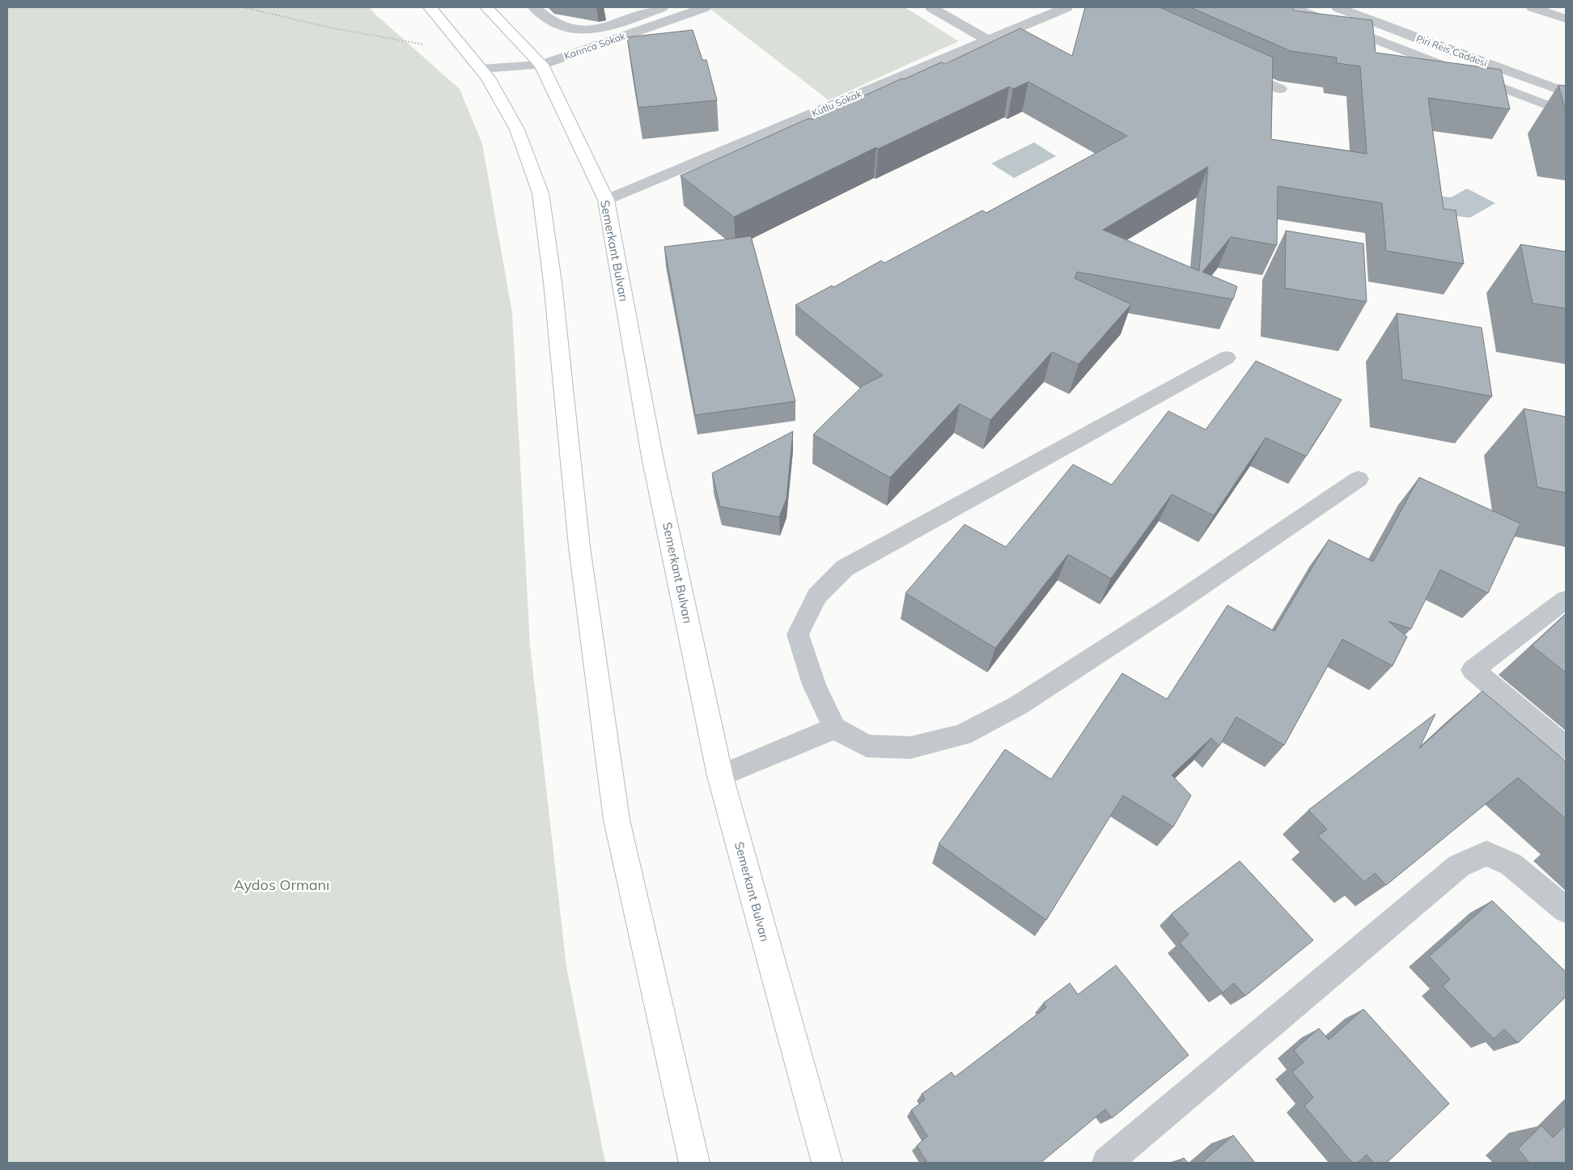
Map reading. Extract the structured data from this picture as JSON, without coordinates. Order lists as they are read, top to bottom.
{
  "streets": {
    "main road": ["Semerkant Bulvarı"],
    "street": ["Karınca Sokak", "Piri Reis Caddesi", "Kutlu Sokak"]
  },
  "crossings": [
    ["Karınca Sokak", "Semerkant Bulvarı"],
    ["Kutlu Sokak", "Semerkant Bulvarı"]
  ],
  "parks": ["Aydos Ormanı"]
}
